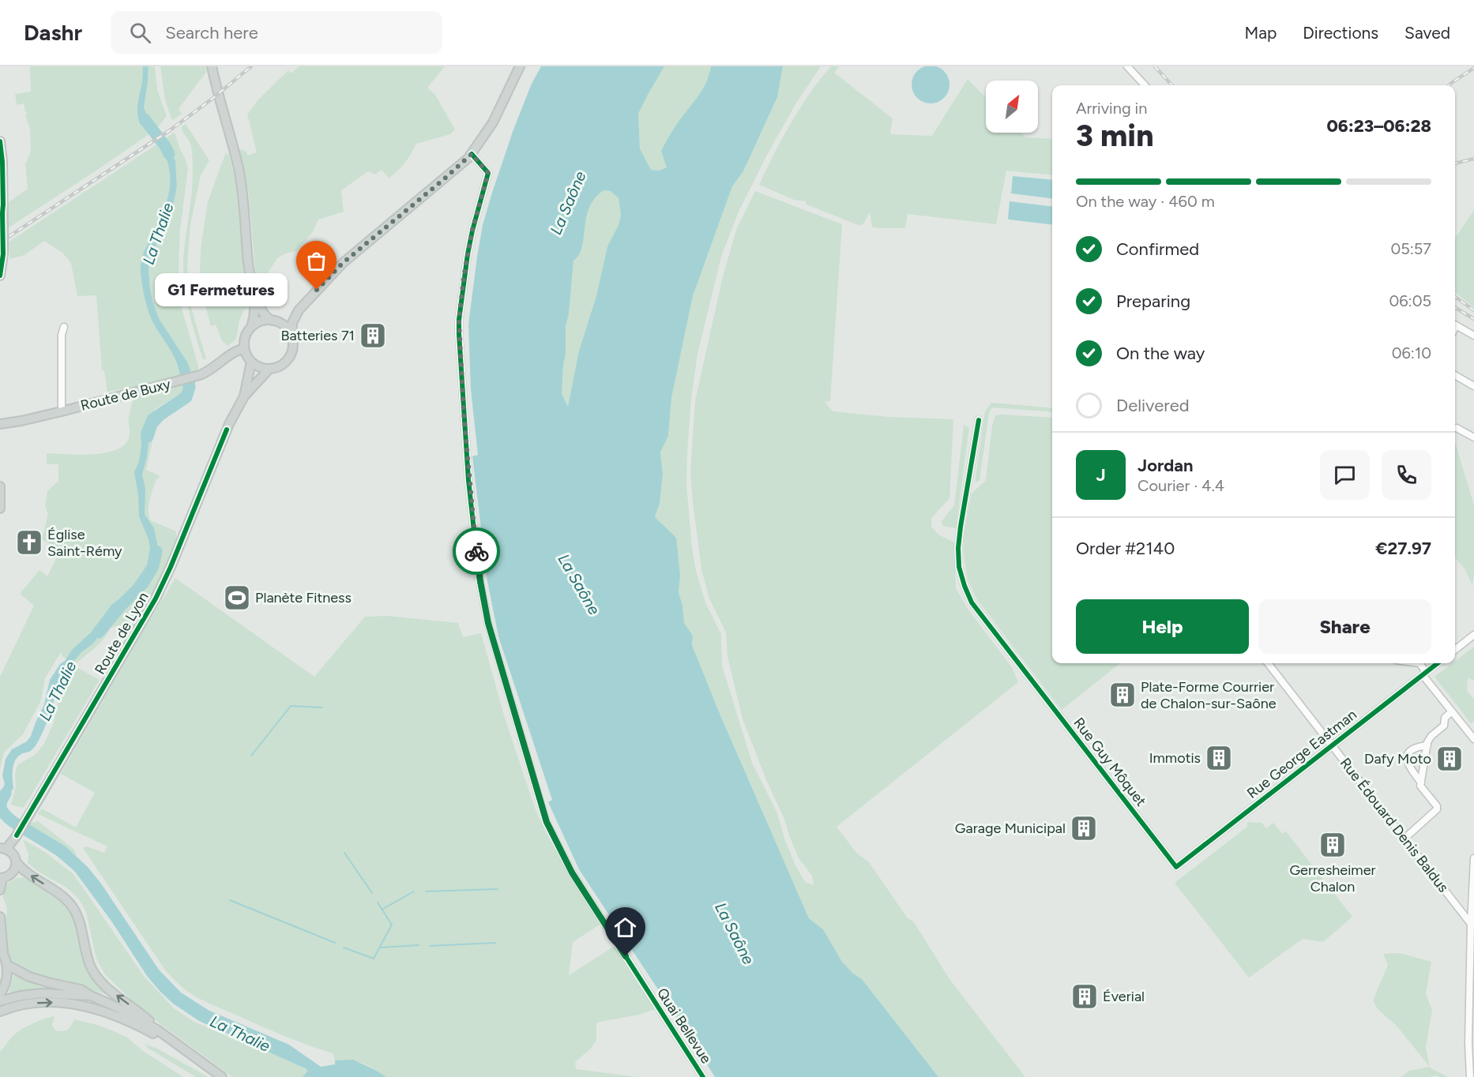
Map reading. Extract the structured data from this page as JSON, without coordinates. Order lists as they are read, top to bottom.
{
  "streets": {
    "main road": ["Route de Buxy", "Route de Lyon"],
    "street": [
      "Rue George Eastman",
      "Rue Guy Môquet",
      "Rue Édouard Denis Baldus",
      "Quai Bellevue"
    ]
  },
  "crossings": [
    ["Route de Buxy", "Route de Lyon"],
    ["Rue George Eastman", "Rue Guy Môquet"],
    ["Rue George Eastman", "Rue Édouard Denis Baldus"]
  ],
  "water": ["La Saône", "La Thalie"],
  "places": {
    "other": ["G1 Fermetures"],
    "building": [
      "Batteries 71",
      "Plate-Forme Courrier de Chalon-sur-Saône",
      "Immotis",
      "Dafy Moto",
      "Garage Municipal",
      "Gerresheimer Chalon",
      "Éverial"
    ],
    "church": ["Église Saint-Rémy"],
    "sports": ["Planète Fitness"]
  },
  "north": "top right",
  "page": {
    "header": "Dashr",
    "search": "Search here",
    "nav": ["Map", "Directions", "Saved"],
    "heading": ["3 min", "Arriving in", "06:23–06:28"],
    "panel": [
      "Jordan",
      "Courier · 4.4",
      "Order #2140",
      "€27.97"
    ],
    "bar": "On the way · 460 m",
    "list": [
      ["Confirmed", "05:57"],
      ["Preparing", "06:05"],
      ["On the way", "06:10"],
      "Delivered"
    ],
    "bubble": "G1 Fermetures",
    "round": "J",
    "buttons": ["Help", "Share"]
  }
}
